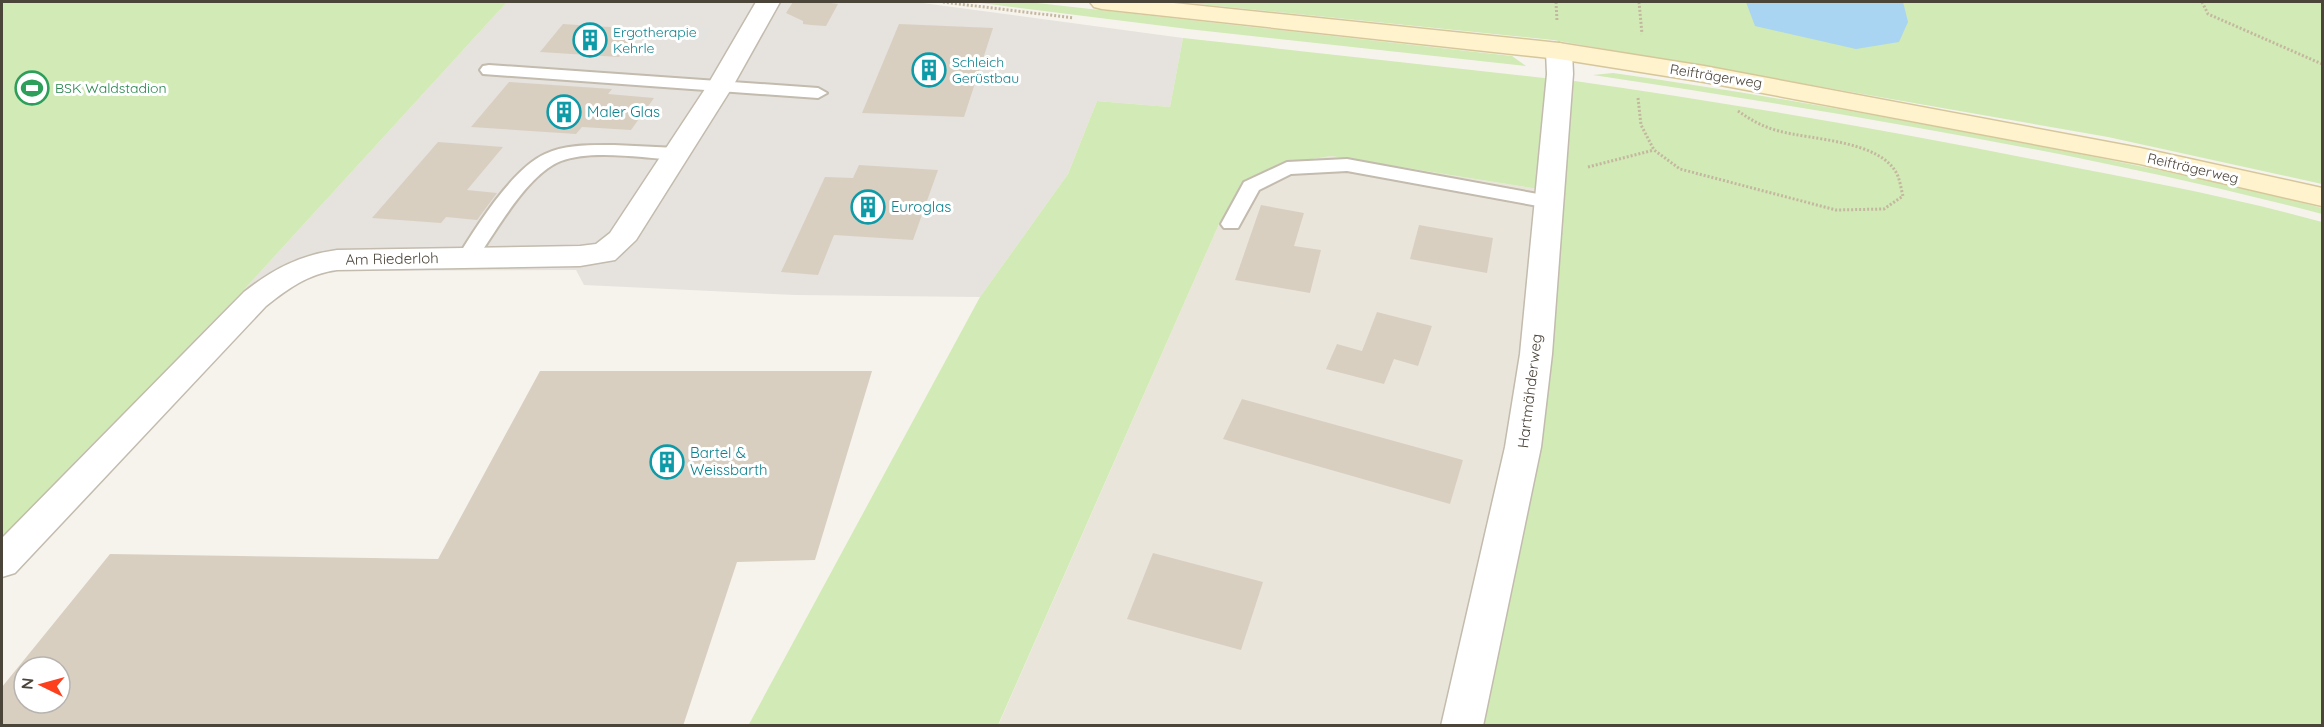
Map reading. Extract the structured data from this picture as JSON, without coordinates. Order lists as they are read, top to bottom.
{
  "streets": {
    "street": ["Reifträgerweg", "Am Riederloh", "Hartmähderweg"]
  },
  "crossings": [
    ["Reifträgerweg", "Hartmähderweg"]
  ],
  "places": {
    "building": [
      "Ergotherapie Kehrle",
      "Schleich Gerüstbau",
      "Maler Glas",
      "Euroglas",
      "Bartel & Weissbarth"
    ],
    "sports": ["BSK Waldstadion"]
  },
  "north": "left"
}
